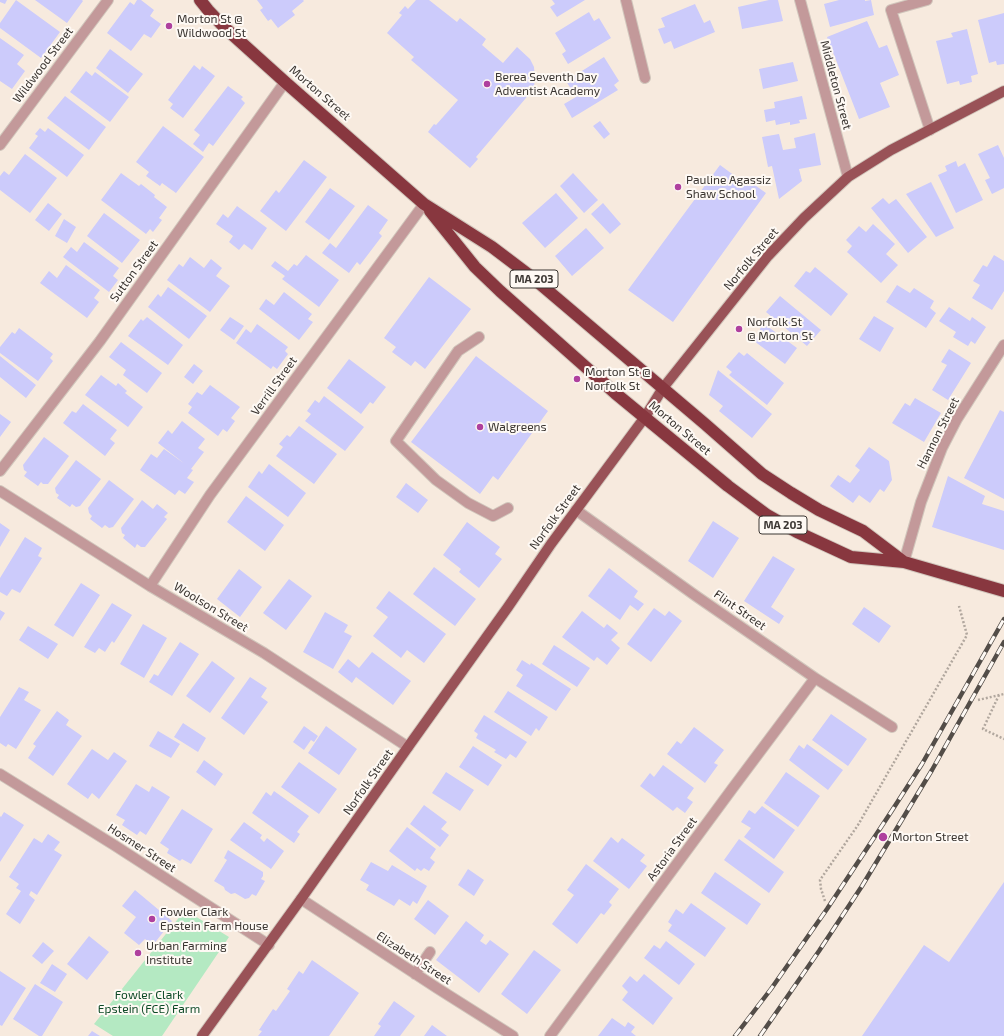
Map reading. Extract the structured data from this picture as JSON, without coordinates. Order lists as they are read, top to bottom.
{
  "streets": {
    "highway": ["Morton Street", "MA 203"],
    "main road": ["Norfolk Street"],
    "street": [
      "Wildwood Street",
      "Middleton Street",
      "Sutton Street",
      "Verrill Street",
      "Hannon Street",
      "Woolson Street",
      "Flint Street",
      "Hosmer Street",
      "Astoria Street",
      "Elizabeth Street"
    ]
  },
  "crossings": [
    ["Middleton Street", "Norfolk Street"],
    ["Morton Street", "Norfolk Street"],
    ["Morton Street", "Sutton Street"],
    ["Morton Street", "Verrill Street"],
    ["Morton Street", "Hannon Street"],
    ["Norfolk Street", "Woolson Street"],
    ["Norfolk Street", "Flint Street"],
    ["Norfolk Street", "Hosmer Street"],
    ["Norfolk Street", "Elizabeth Street"],
    ["Verrill Street", "Woolson Street"],
    ["Flint Street", "Astoria Street"]
  ],
  "parks": ["Fowler Clark Epstein (FCE) Farm"],
  "places": [
    "Morton St @ Wildwood St",
    "Berea Seventh Day Adventist Academy",
    "Pauline Agassiz Shaw School",
    "Norfolk St @ Morton St",
    "Morton St @ Norfolk St",
    "Walgreens",
    "Morton Street",
    "Fowler Clark Epstein Farm House",
    "Urban Farming Institute"
  ]
}
